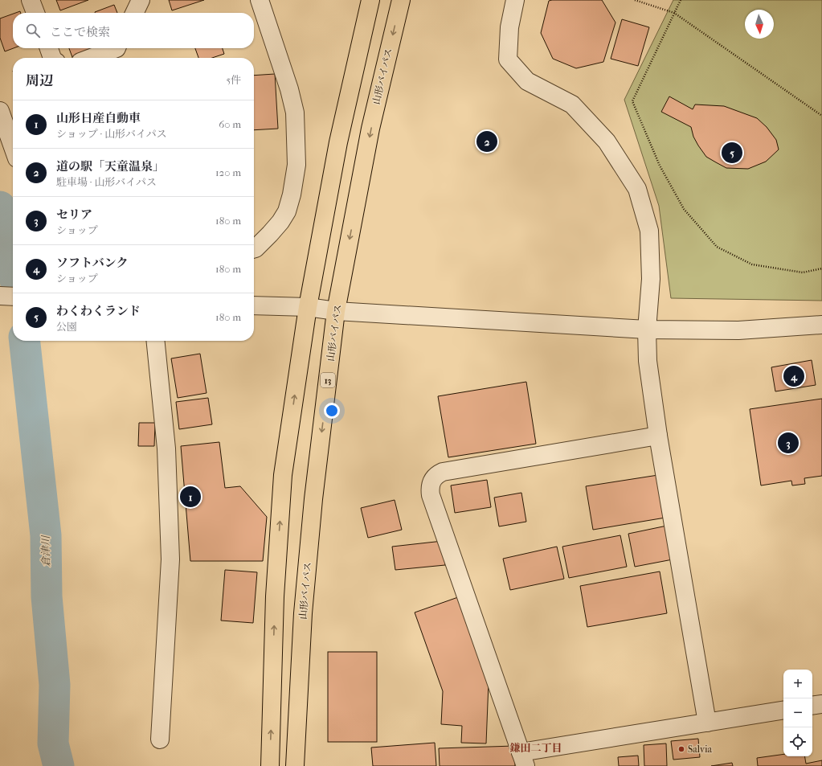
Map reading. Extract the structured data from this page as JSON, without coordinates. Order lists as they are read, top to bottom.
{
  "streets": {
    "highway": ["山形バイパス", "13"]
  },
  "districts": ["鎌田二丁目"],
  "water": ["倉津川"],
  "places": ["Salvia"],
  "north": "bottom",
  "page": {
    "search": "ここで検索",
    "heading": ["周辺", "5件"],
    "list": [
      {
        "mark": "1",
        "name": "山形日産自動車",
        "note": "ショップ · 山形バイパス",
        "value": "60 m"
      },
      {
        "mark": "2",
        "name": "道の駅「天童温泉」",
        "note": "駐車場 · 山形バイパス",
        "value": "120 m"
      },
      {
        "mark": "3",
        "name": "セリア",
        "note": "ショップ",
        "value": "180 m"
      },
      {
        "mark": "4",
        "name": "ソフトバンク",
        "note": "ショップ",
        "value": "180 m"
      },
      {
        "mark": "5",
        "name": "わくわくランド",
        "note": "公園",
        "value": "180 m"
      }
    ],
    "pins": [
      "2",
      "5",
      "4",
      "3",
      "1"
    ],
    "map_buttons": ["+", "−"]
  }
}
